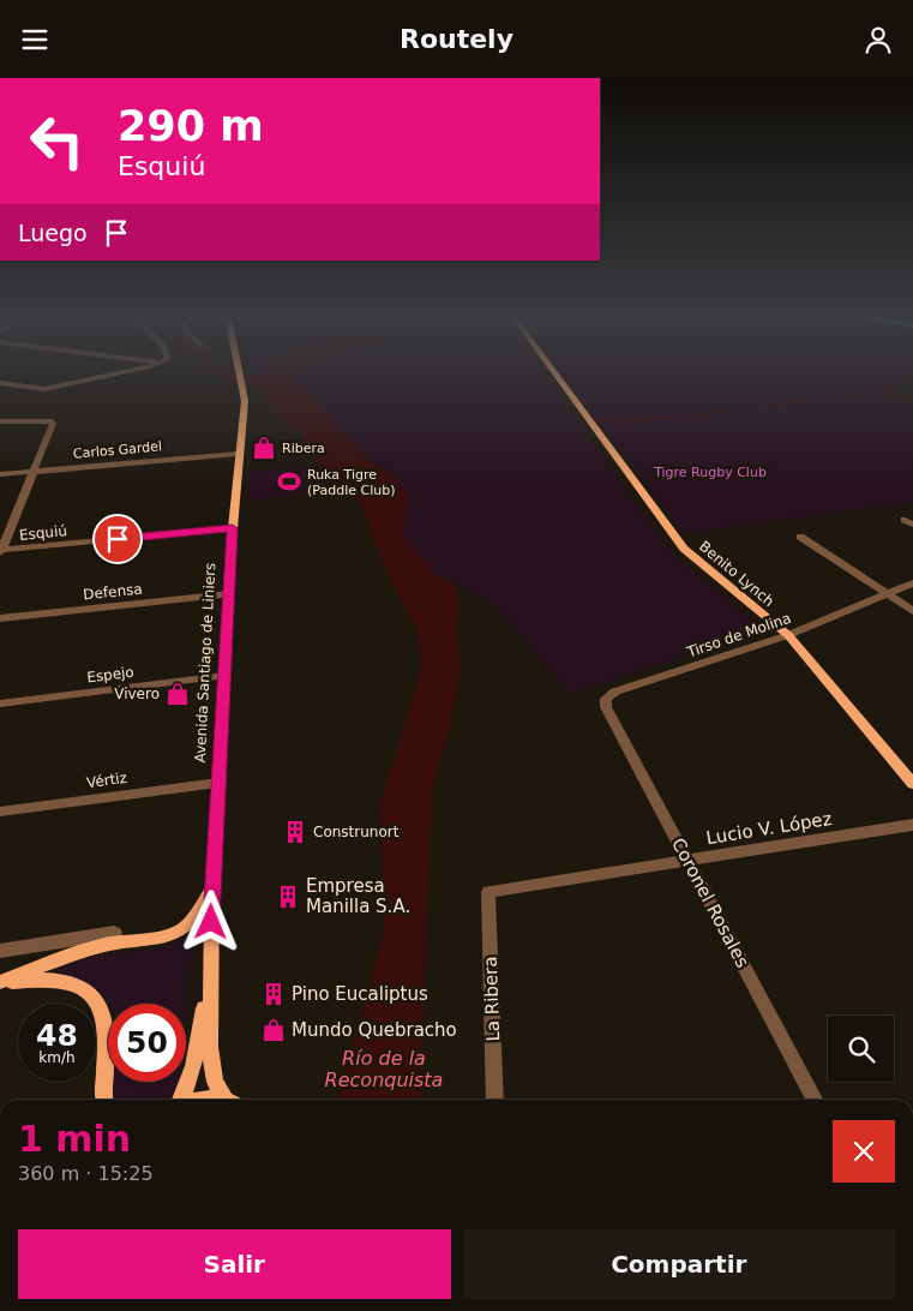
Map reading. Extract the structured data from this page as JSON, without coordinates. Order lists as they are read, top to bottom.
{
  "streets": {
    "main road": ["Benito Lynch", "Avenida Santiago de Liniers"],
    "street": [
      "Carlos Gardel",
      "Esquiú",
      "Defensa",
      "Tirso de Molina",
      "Espejo",
      "Vértiz",
      "Lucio V. López",
      "Coronel Rosales",
      "La Ribera"
    ]
  },
  "crossings": [
    ["Carlos Gardel", "Avenida Santiago de Liniers"],
    ["Esquiú", "Avenida Santiago de Liniers"],
    ["Benito Lynch", "Tirso de Molina"],
    ["Defensa", "Avenida Santiago de Liniers"],
    ["Tirso de Molina", "Coronel Rosales"],
    ["Avenida Santiago de Liniers", "Espejo"],
    ["Avenida Santiago de Liniers", "Vértiz"],
    ["Lucio V. López", "Coronel Rosales"],
    ["Lucio V. López", "La Ribera"]
  ],
  "water": ["Río de la Reconquista"],
  "parks": ["Tigre Rugby Club"],
  "places": {
    "shop": ["Ribera", "Vivero", "Mundo Quebracho"],
    "sports": ["Ruka Tigre (Paddle Club)"],
    "building": ["Construnort", "Empresa Manilla S.A.", "Pino Eucaliptus"]
  },
  "page": {
    "header": "Routely",
    "turn": ["290 m", "Esquiú"],
    "then": "Luego",
    "speed": "48 km/h",
    "limit": "50",
    "heading": ["1 min", "360 m · 15:25"],
    "buttons": ["Salir", "Compartir"]
  }
}
